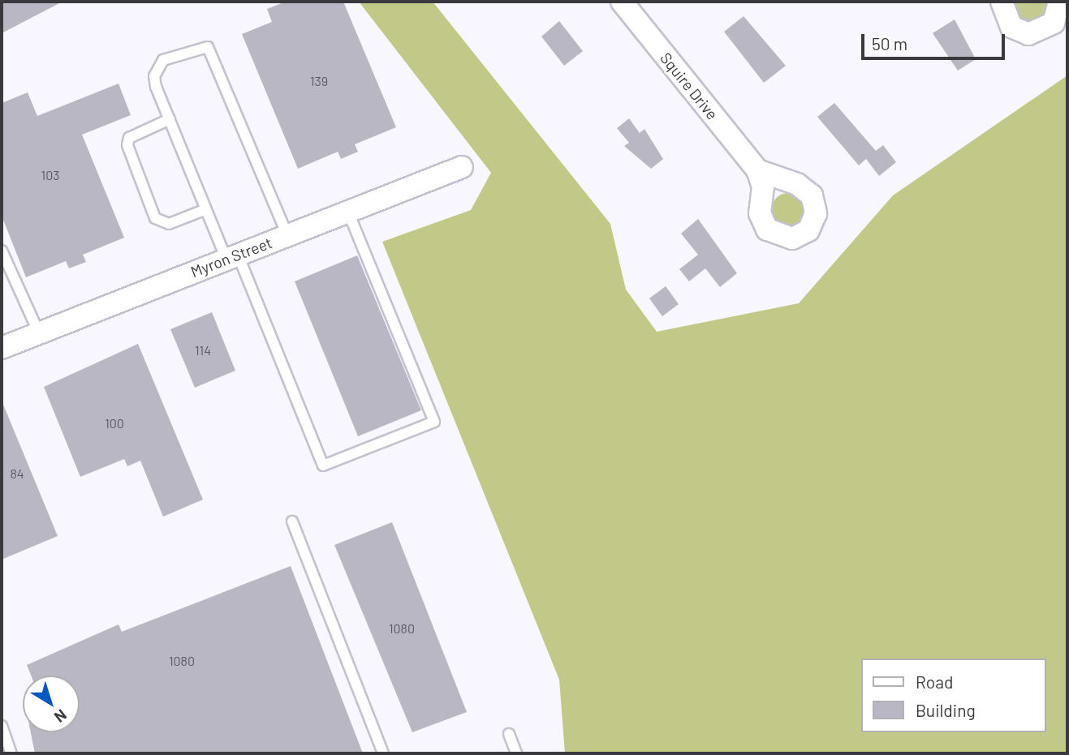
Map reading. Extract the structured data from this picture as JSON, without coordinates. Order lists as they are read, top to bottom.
{
  "streets": {
    "street": ["Squire Drive", "Myron Street"]
  },
  "house_numbers": [
    "139",
    "103",
    "114",
    "100",
    "84",
    "1080",
    "1080"
  ],
  "legend": ["Road", "Building"],
  "scale_bar": "50 m",
  "north": "bottom right"
}
